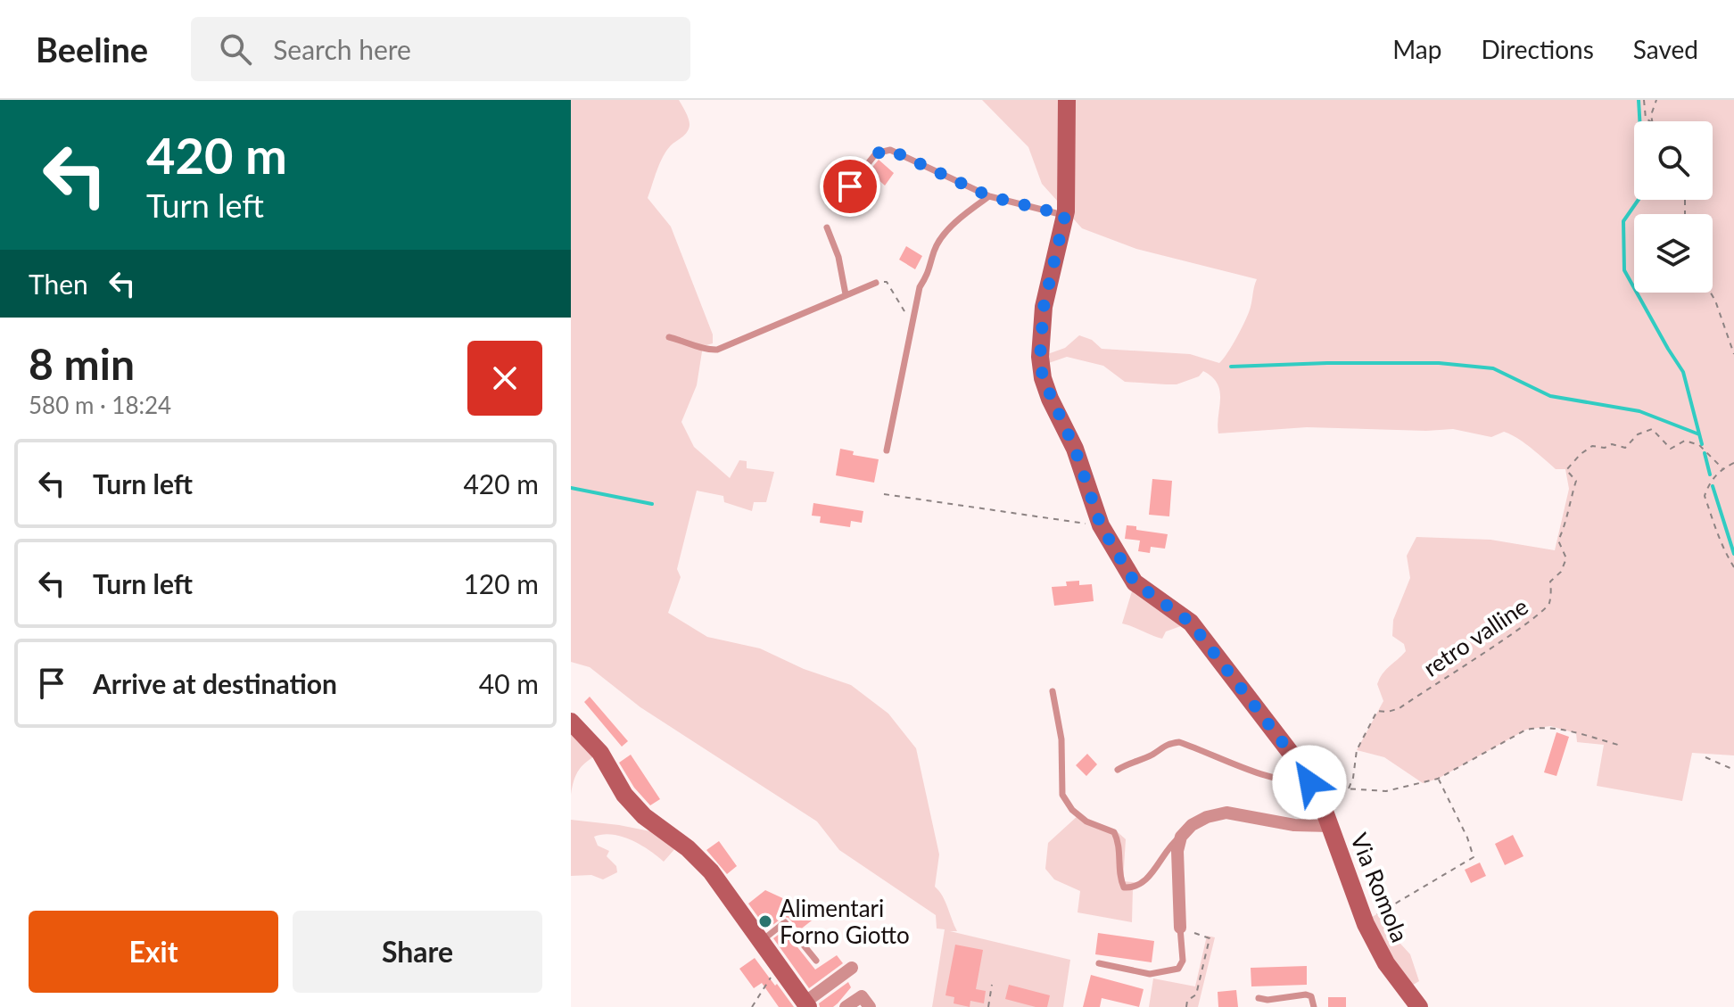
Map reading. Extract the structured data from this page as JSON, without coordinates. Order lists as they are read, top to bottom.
{
  "streets": {
    "street": ["Via Romola"],
    "path": ["retro valline"]
  },
  "places": ["Alimentari Forno Giotto"],
  "page": {
    "header": "Beeline",
    "search": "Search here",
    "nav": ["Map", "Directions", "Saved"],
    "turn": ["420 m", "Turn left"],
    "then": "Then",
    "heading": ["8 min", "580 m · 18:24"],
    "list": [
      {
        "name": "Turn left",
        "value": "420 m"
      },
      {
        "name": "Turn left",
        "value": "120 m"
      },
      {
        "name": "Arrive at destination",
        "value": "40 m"
      }
    ],
    "buttons": ["Exit", "Share"]
  }
}
